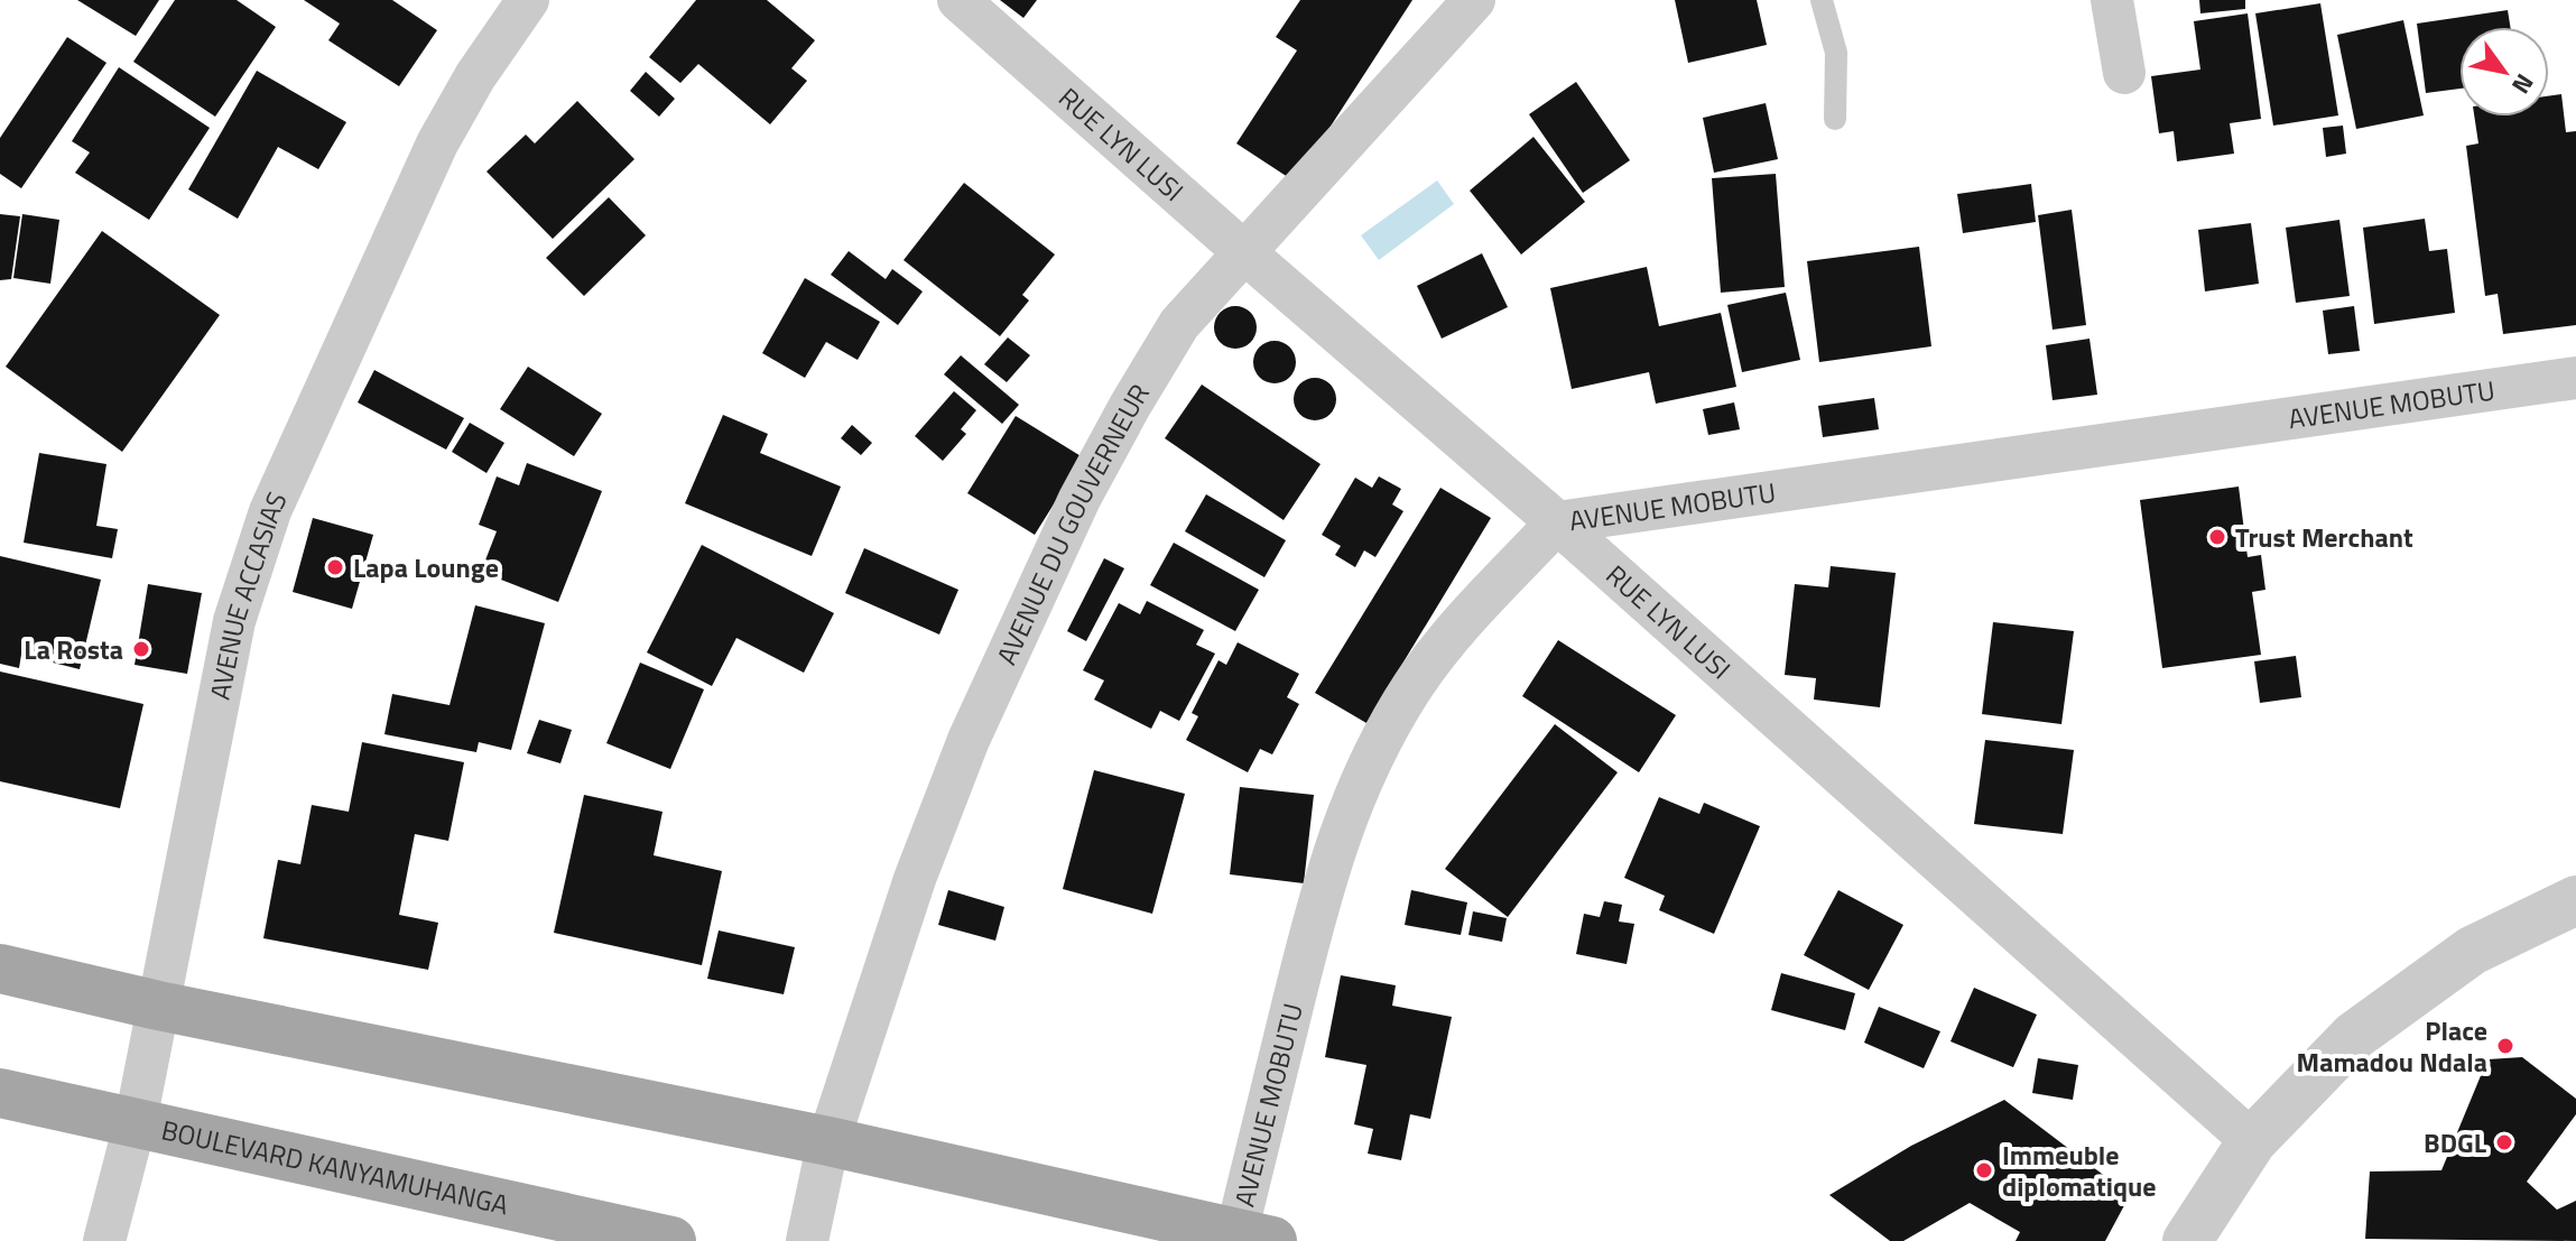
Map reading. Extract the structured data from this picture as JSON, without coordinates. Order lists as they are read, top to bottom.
{
  "streets": {
    "main road": ["BOULEVARD KANYAMUHANGA"],
    "street": [
      "RUE LYN LUSI",
      "AVENUE MOBUTU",
      "AVENUE DU GOUVERNEUR",
      "AVENUE ACCASIAS"
    ]
  },
  "crossings": [
    ["RUE LYN LUSI", "AVENUE MOBUTU"],
    ["RUE LYN LUSI", "AVENUE DU GOUVERNEUR"],
    ["AVENUE ACCASIAS", "BOULEVARD KANYAMUHANGA"]
  ],
  "places": [
    "Trust Merchant",
    "Lapa Lounge",
    "La Rosta",
    "Place Mamadou Ndala",
    "BDGL",
    "Immeuble diplomatique"
  ],
  "north": "bottom right"
}
